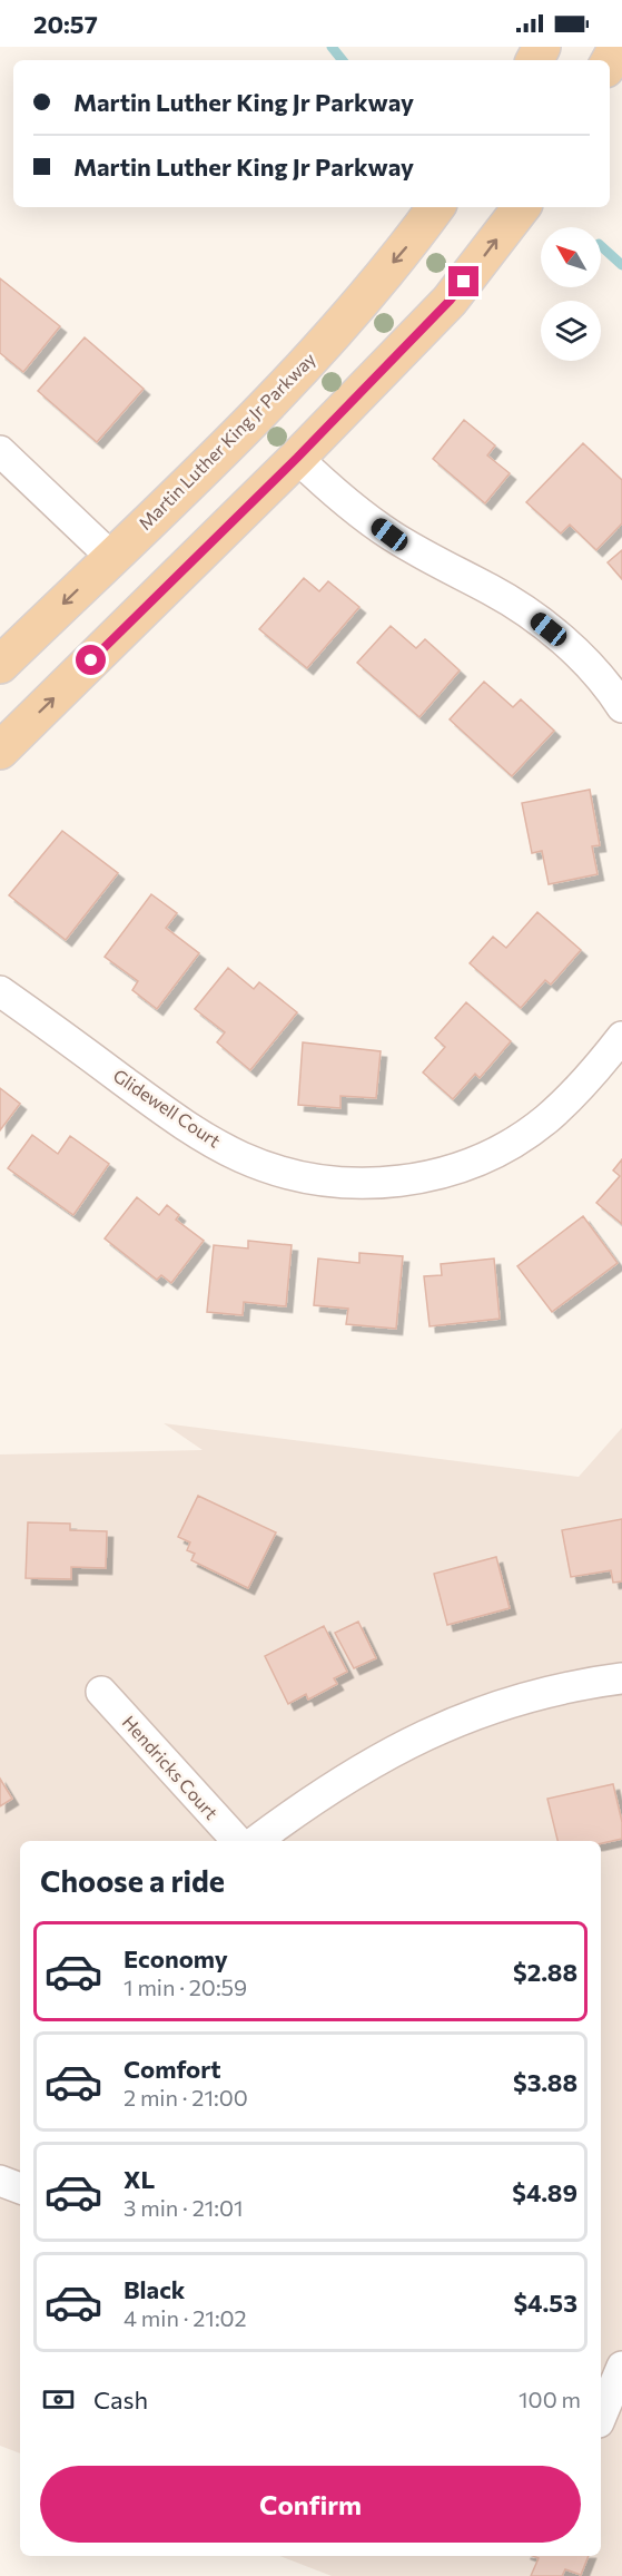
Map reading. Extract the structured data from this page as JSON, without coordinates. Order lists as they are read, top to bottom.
{
  "streets": {
    "main road": ["Martin Luther King Jr Parkway"],
    "street": ["Glidewell Court", "Hendricks Court"]
  },
  "north": "top left",
  "page": {
    "status": "20:57",
    "banner": ["Martin Luther King Jr Parkway", "Martin Luther King Jr Parkway"],
    "heading": "Choose a ride",
    "list": [
      {
        "name": "Economy",
        "note": "1 min · 20:59",
        "value": "$2.88"
      },
      {
        "name": "Comfort",
        "note": "2 min · 21:00",
        "value": "$3.88"
      },
      {
        "name": "XL",
        "note": "3 min · 21:01",
        "value": "$4.89"
      },
      {
        "name": "Black",
        "note": "4 min · 21:02",
        "value": "$4.53"
      }
    ],
    "pay": ["Cash", "100 m"],
    "buttons": "Confirm"
  }
}
